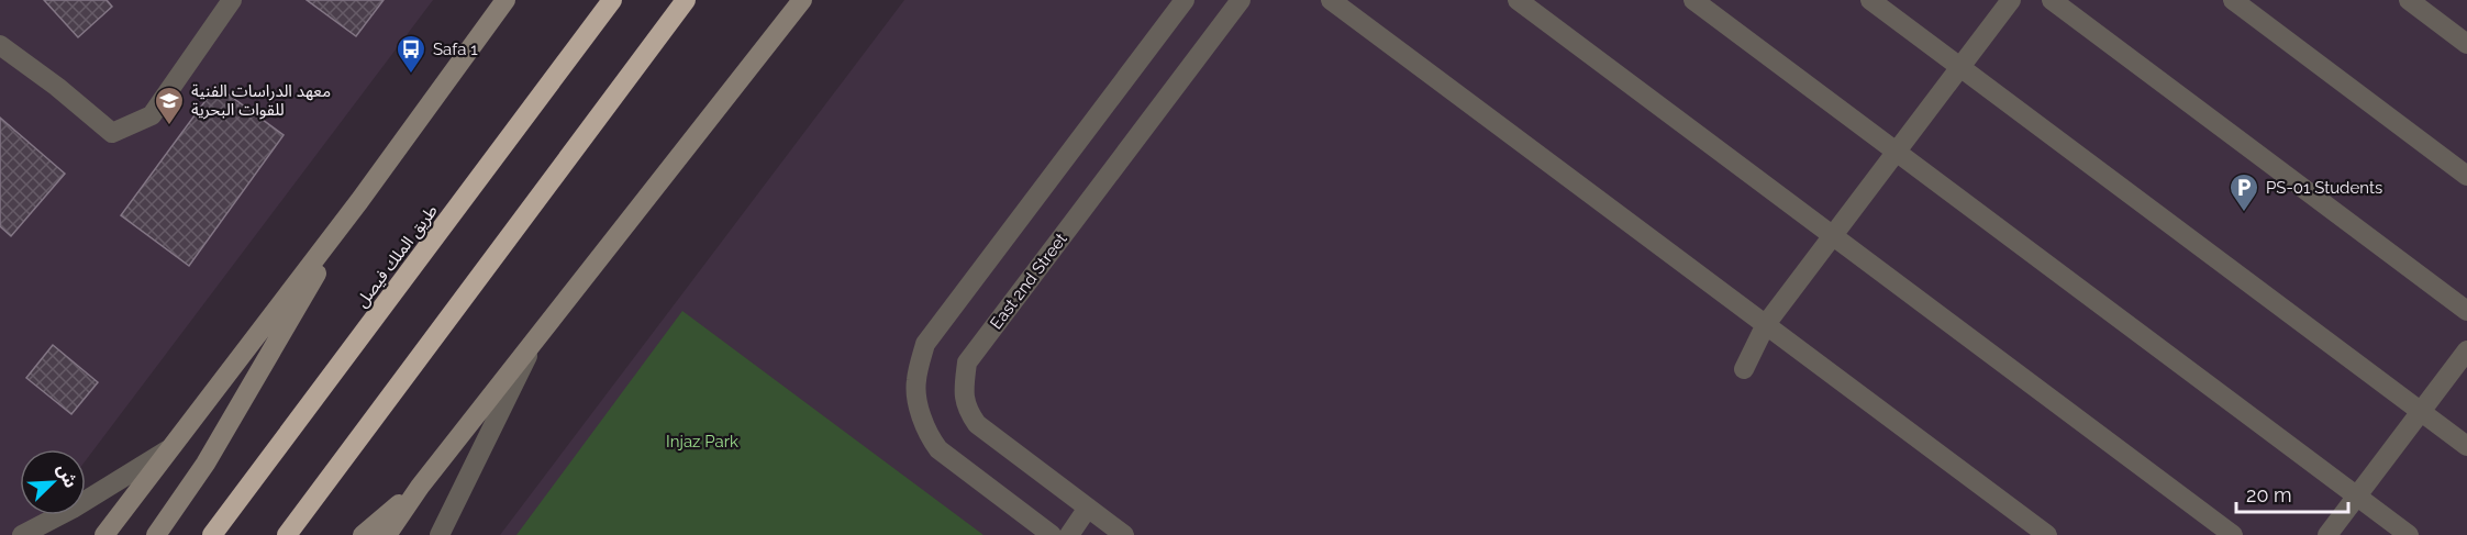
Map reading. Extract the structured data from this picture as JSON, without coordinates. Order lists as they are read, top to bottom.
{
  "streets": {
    "highway": ["طريق الملك فيصل"],
    "street": ["East 2nd Street"]
  },
  "parks": ["Injaz Park"],
  "places": {
    "bus stop": ["Safa 1"],
    "school or university": ["معهد الدراسات الفنية للقوات البحرية"],
    "parking": ["PS-01 Students"]
  },
  "scale_bar": "20 m",
  "north": "top right"
}
